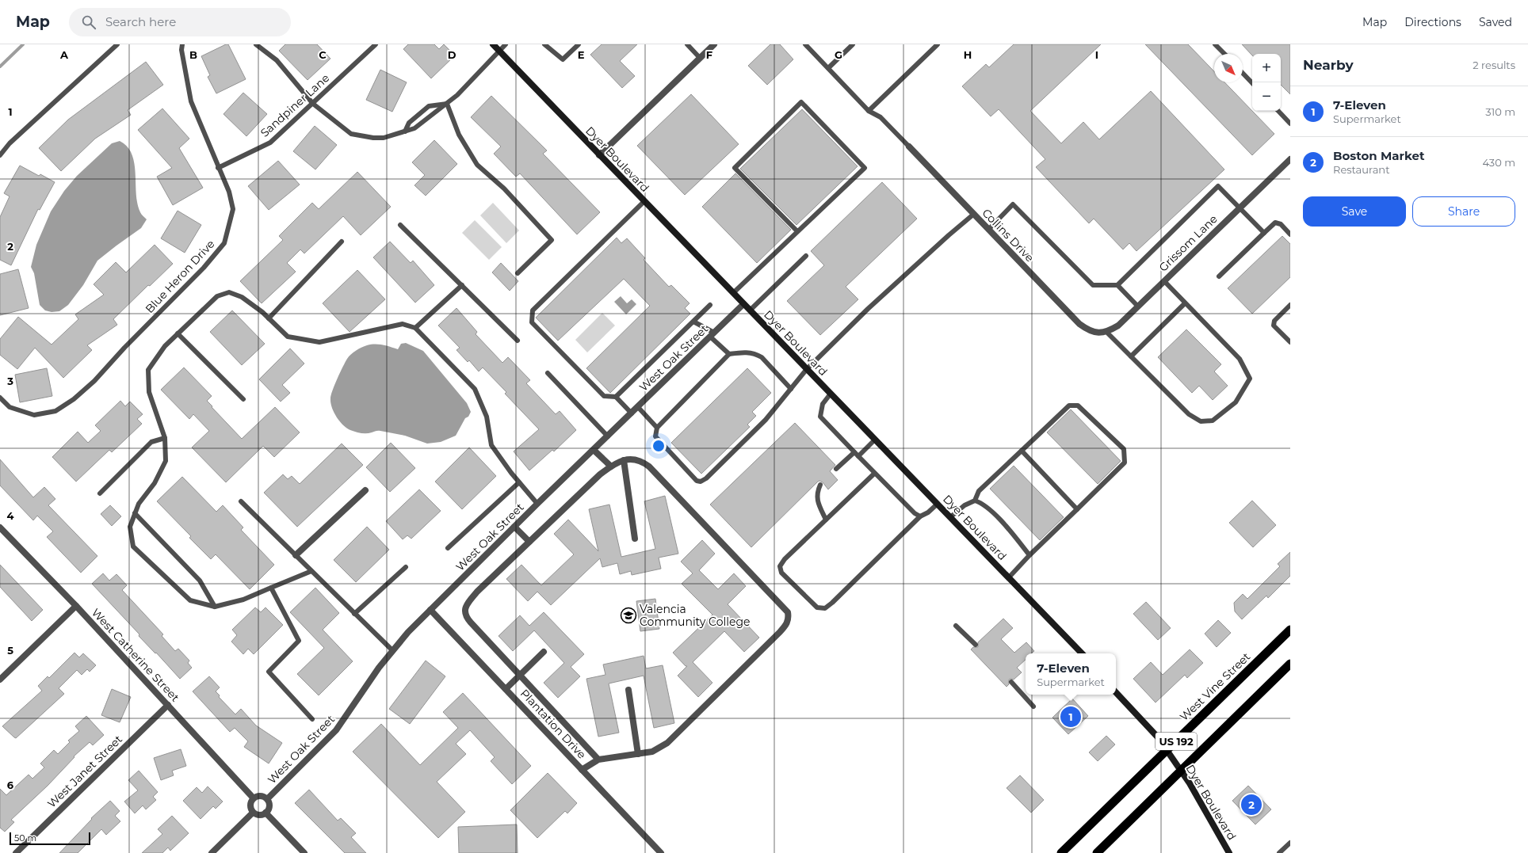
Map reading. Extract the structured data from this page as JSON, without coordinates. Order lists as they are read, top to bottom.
{
  "streets": {
    "highway": ["West Vine Street", "US 192"],
    "main road": ["Dyer Boulevard"],
    "street": [
      "Collins Drive",
      "Grissom Lane",
      "West Oak Street",
      "West Catherine Street",
      "Plantation Drive",
      "West Janet Street"
    ],
    "lane": ["Sandpiner Lane", "Blue Heron Drive"]
  },
  "crossings": [
    ["Sandpiner Lane", "Blue Heron Drive"],
    ["Dyer Boulevard", "West Oak Street"],
    ["Dyer Boulevard", "West Vine Street"],
    ["Dyer Boulevard", "US 192"],
    ["Collins Drive", "Grissom Lane"],
    ["West Oak Street", "West Catherine Street"],
    ["West Oak Street", "Plantation Drive"],
    ["West Catherine Street", "West Janet Street"]
  ],
  "places": {
    "school or university": ["Valencia Community College"]
  },
  "scale_bar": "50 m",
  "north": "bottom right",
  "page": {
    "header": "Map",
    "search": "Search here",
    "nav": ["Map", "Directions", "Saved"],
    "heading": ["Nearby", "2 results"],
    "map_buttons": ["+", "−"],
    "list": [
      {
        "mark": "1",
        "name": "7-Eleven",
        "note": "Supermarket",
        "value": "310 m"
      },
      {
        "mark": "2",
        "name": "Boston Market",
        "note": "Restaurant",
        "value": "430 m"
      }
    ],
    "buttons": ["Save", "Share"],
    "popup": ["7-Eleven", "Supermarket"],
    "pins": ["1", "2"],
    "scale": "50 m"
  },
  "grid": {
    "columns": [
      "A",
      "B",
      "C",
      "D",
      "E",
      "F",
      "G",
      "H",
      "I"
    ],
    "rows": [
      "1",
      "2",
      "3",
      "4",
      "5",
      "6"
    ]
  }
}
